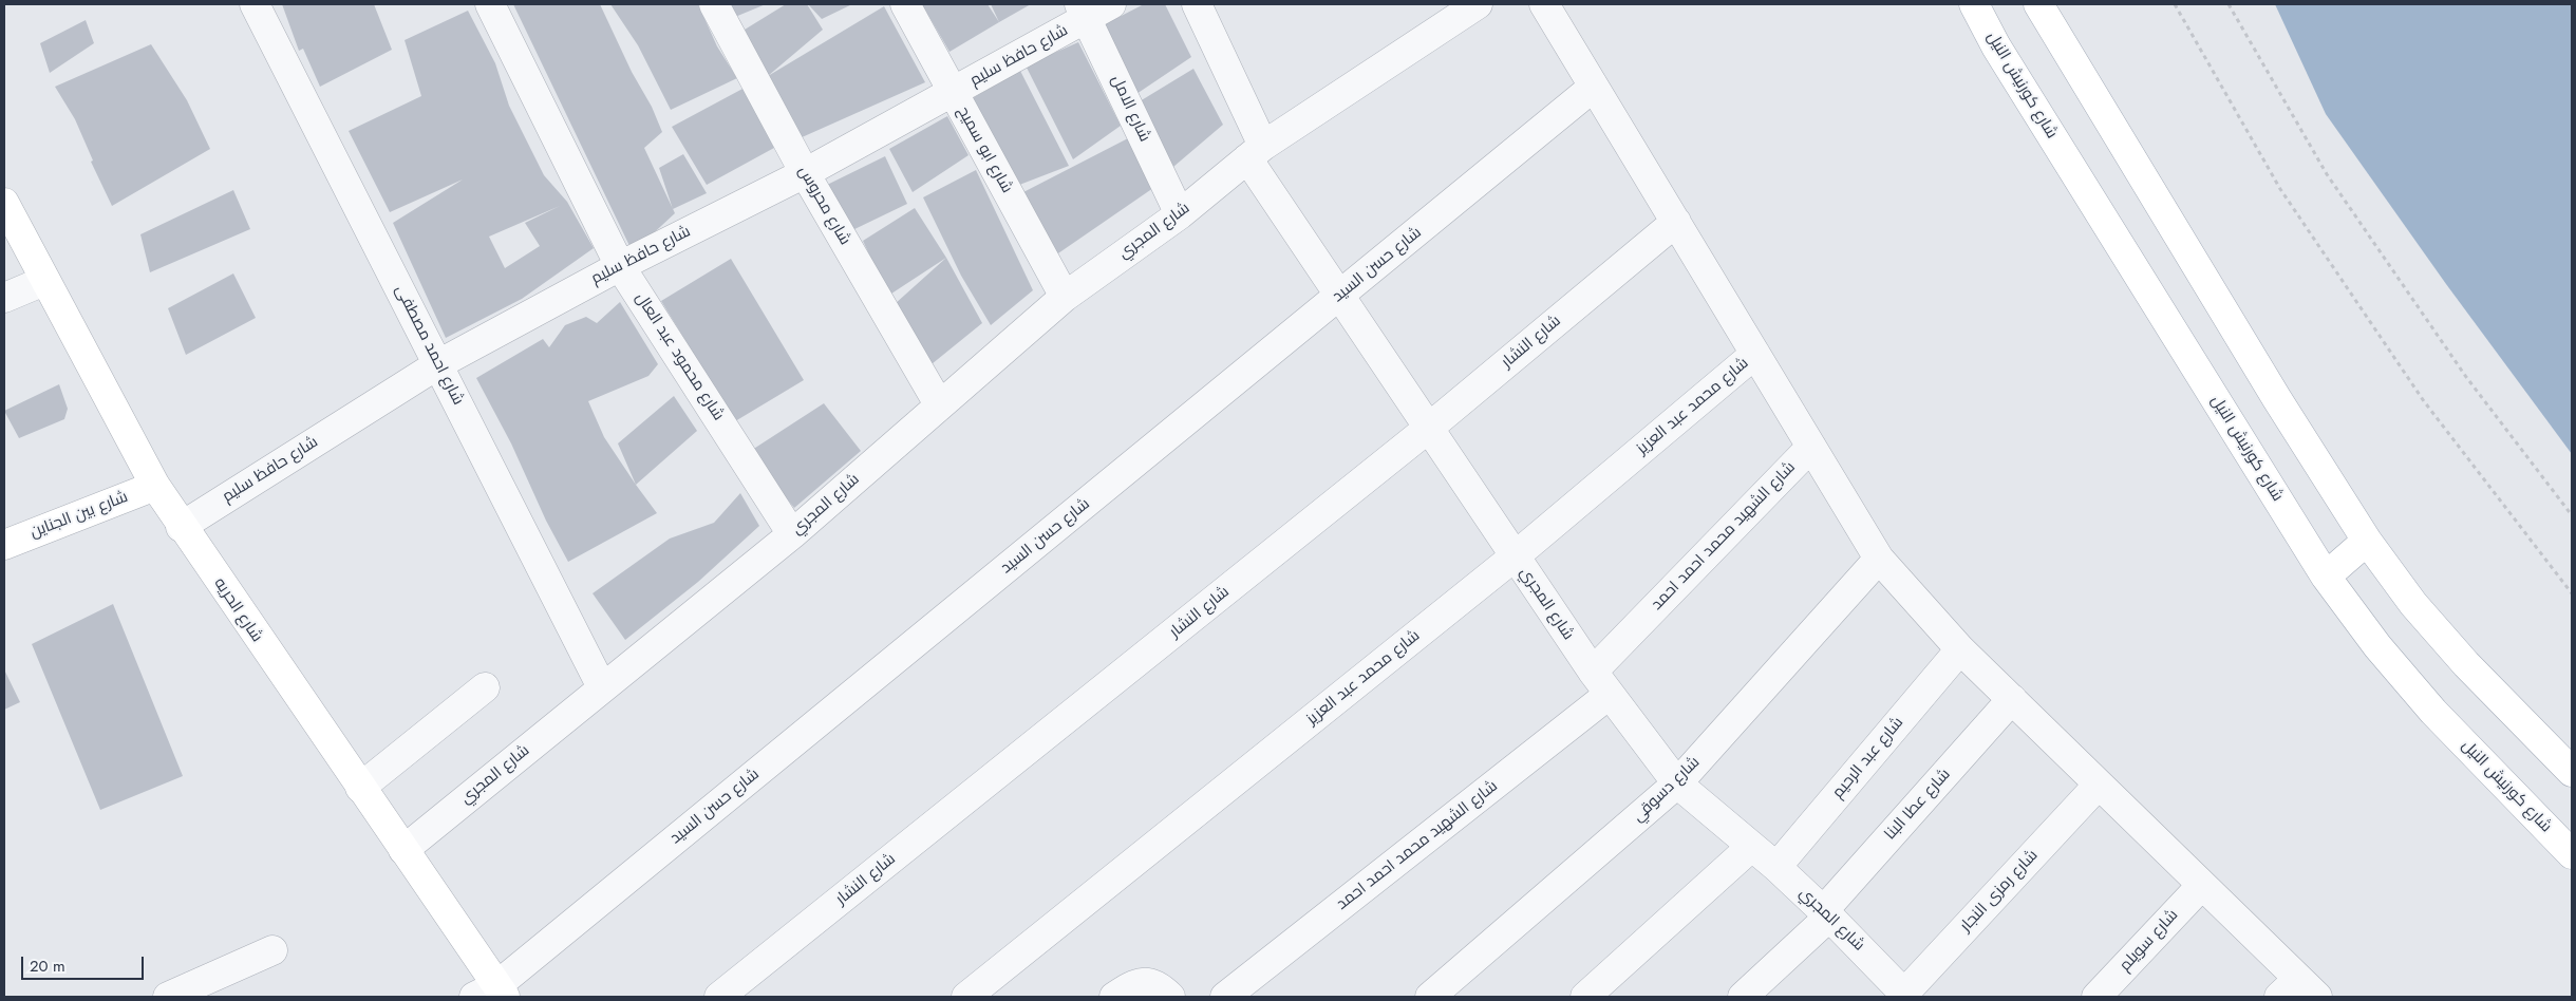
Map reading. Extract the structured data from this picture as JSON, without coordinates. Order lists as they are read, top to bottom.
{
  "streets": {
    "main road": ["شارع كورنيش النيل", "شارع بين الجناين", "شارع الحريه"],
    "street": [
      "شارع حافظ سليم",
      "شارع الامل",
      "شارع ابو سميح",
      "شارع محروس",
      "شارع المجري",
      "شارع حسن السيد",
      "شارع النشار",
      "شارع احمد مصطفى",
      "شارع محمود عبد العال",
      "شارع محمد عبد العزيز",
      "شارع الشهيد محمد احمد احمد",
      "شارع عبد الرحيم",
      "شارع دسوقي",
      "شارع عطا البنا",
      "شارع رمزى النجار",
      "شارع سويلم"
    ]
  },
  "crossings": [
    ["شارع حافظ سليم", "شارع الامل"],
    ["شارع حافظ سليم", "شارع ابو سميح"],
    ["شارع حافظ سليم", "شارع محروس"],
    ["شارع حافظ سليم", "شارع احمد مصطفى"],
    ["شارع حافظ سليم", "شارع محمود عبد العال"],
    ["شارع حافظ سليم", "شارع الحريه"],
    ["شارع الامل", "شارع المجري"],
    ["شارع ابو سميح", "شارع المجري"],
    ["شارع محروس", "شارع المجري"],
    ["شارع المجري", "شارع حسن السيد"],
    ["شارع المجري", "شارع النشار"],
    ["شارع المجري", "شارع احمد مصطفى"],
    ["شارع المجري", "شارع محمود عبد العال"],
    ["شارع المجري", "شارع محمد عبد العزيز"],
    ["شارع المجري", "شارع الشهيد محمد احمد احمد"],
    ["شارع المجري", "شارع الحريه"],
    ["شارع المجري", "شارع عبد الرحيم"],
    ["شارع المجري", "شارع دسوقي"],
    ["شارع المجري", "شارع عطا البنا"],
    ["شارع المجري", "شارع رمزى النجار"],
    ["شارع حسن السيد", "شارع الحريه"],
    ["شارع بين الجناين", "شارع الحريه"]
  ],
  "scale_bar": "20 m"
}
